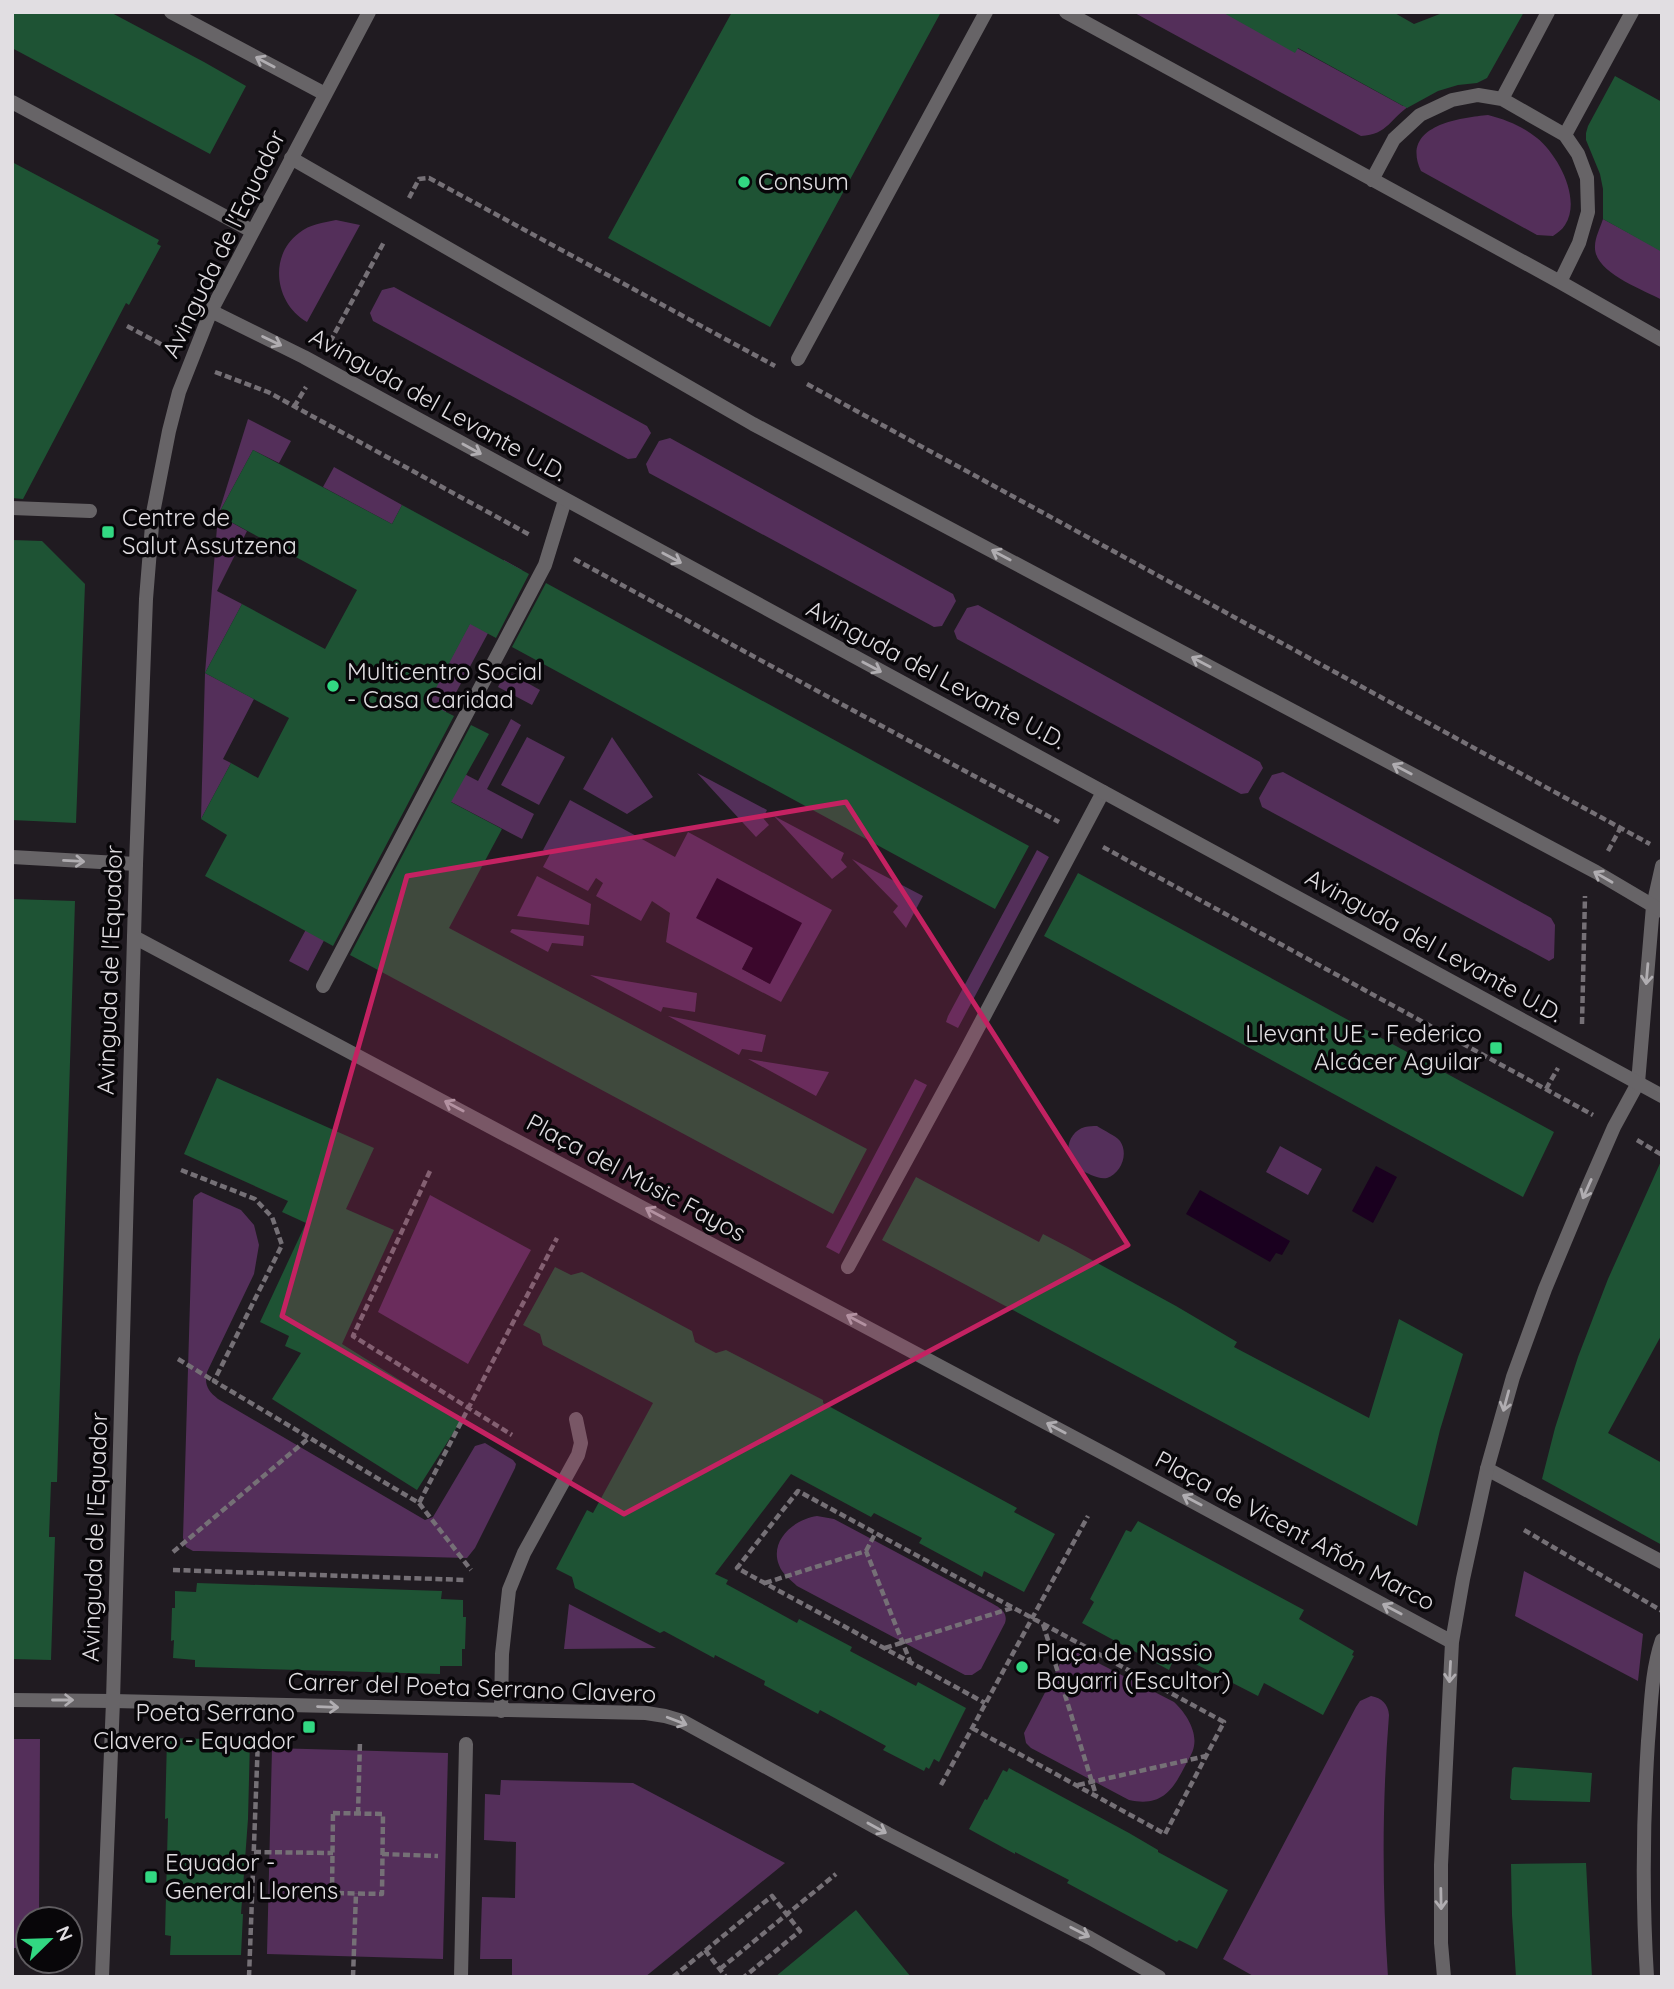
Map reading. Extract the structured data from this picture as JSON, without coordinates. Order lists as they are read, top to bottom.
{
  "streets": {
    "street": [
      "Avinguda de l'Equador",
      "Avinguda del Levante U.D.",
      "Plaça del Músic Fayos",
      "Plaça de Vicent Añón Marco",
      "Carrer del Poeta Serrano Clavero"
    ]
  },
  "crossings": [
    ["Avinguda de l'Equador", "Avinguda del Levante U.D."],
    ["Avinguda de l'Equador", "Plaça del Músic Fayos"],
    ["Avinguda de l'Equador", "Carrer del Poeta Serrano Clavero"],
    ["Plaça del Músic Fayos", "Plaça de Vicent Añón Marco"]
  ],
  "one_way": [
    "Avinguda del Levante U.D.",
    "Plaça del Músic Fayos",
    "Plaça de Vicent Añón Marco",
    "Carrer del Poeta Serrano Clavero"
  ],
  "places": {
    "other": ["Consum", "Multicentro Social - Casa Caridad", "Plaça de Nassio Bayarri (Escultor)"],
    "transit": [
      "Centre de Salut Assutzena",
      "Llevant UE - Federico Alcácer Aguilar",
      "Poeta Serrano Clavero - Equador",
      "Equador - General Llorens"
    ]
  },
  "north": "top right"
}
